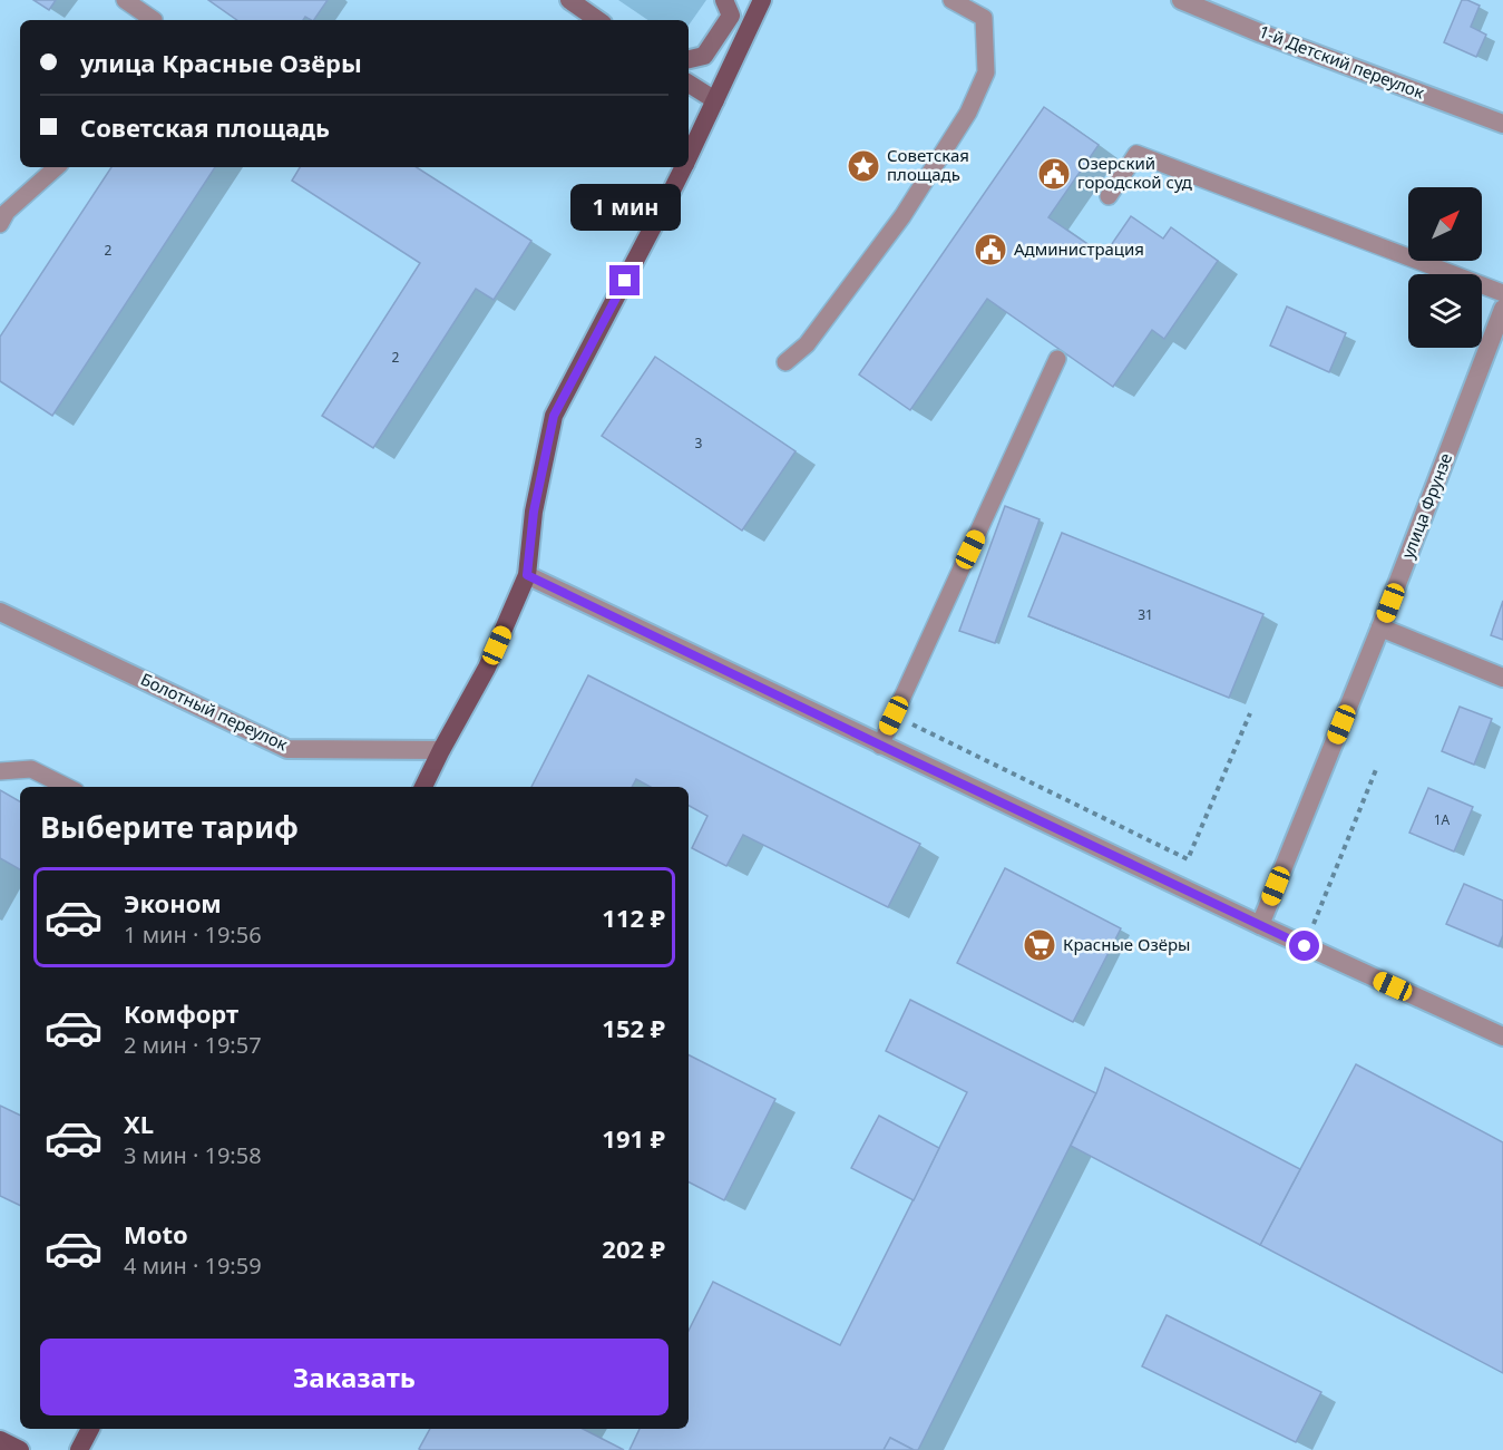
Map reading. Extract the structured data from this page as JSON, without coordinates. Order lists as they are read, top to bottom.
{
  "streets": {
    "street": ["1-й Детский переулок", "улица Фрунзе", "Болотный переулок"]
  },
  "places": {
    "place": ["Советская площадь"],
    "public building": ["Озерский городской суд", "Администрация"],
    "supermarket": ["Красные Озёры"]
  },
  "house_numbers": [
    "2",
    "2",
    "3",
    "31",
    "1А"
  ],
  "north": "top right",
  "page": {
    "banner": ["улица Красные Озёры", "Советская площадь"],
    "bubble": "1 мин",
    "heading": "Выберите тариф",
    "list": [
      {
        "name": "Эконом",
        "note": "1 мин · 19:56",
        "value": "112 ₽"
      },
      {
        "name": "Комфорт",
        "note": "2 мин · 19:57",
        "value": "152 ₽"
      },
      {
        "name": "XL",
        "note": "3 мин · 19:58",
        "value": "191 ₽"
      },
      {
        "name": "Moto",
        "note": "4 мин · 19:59",
        "value": "202 ₽"
      }
    ],
    "buttons": "Заказать"
  }
}
